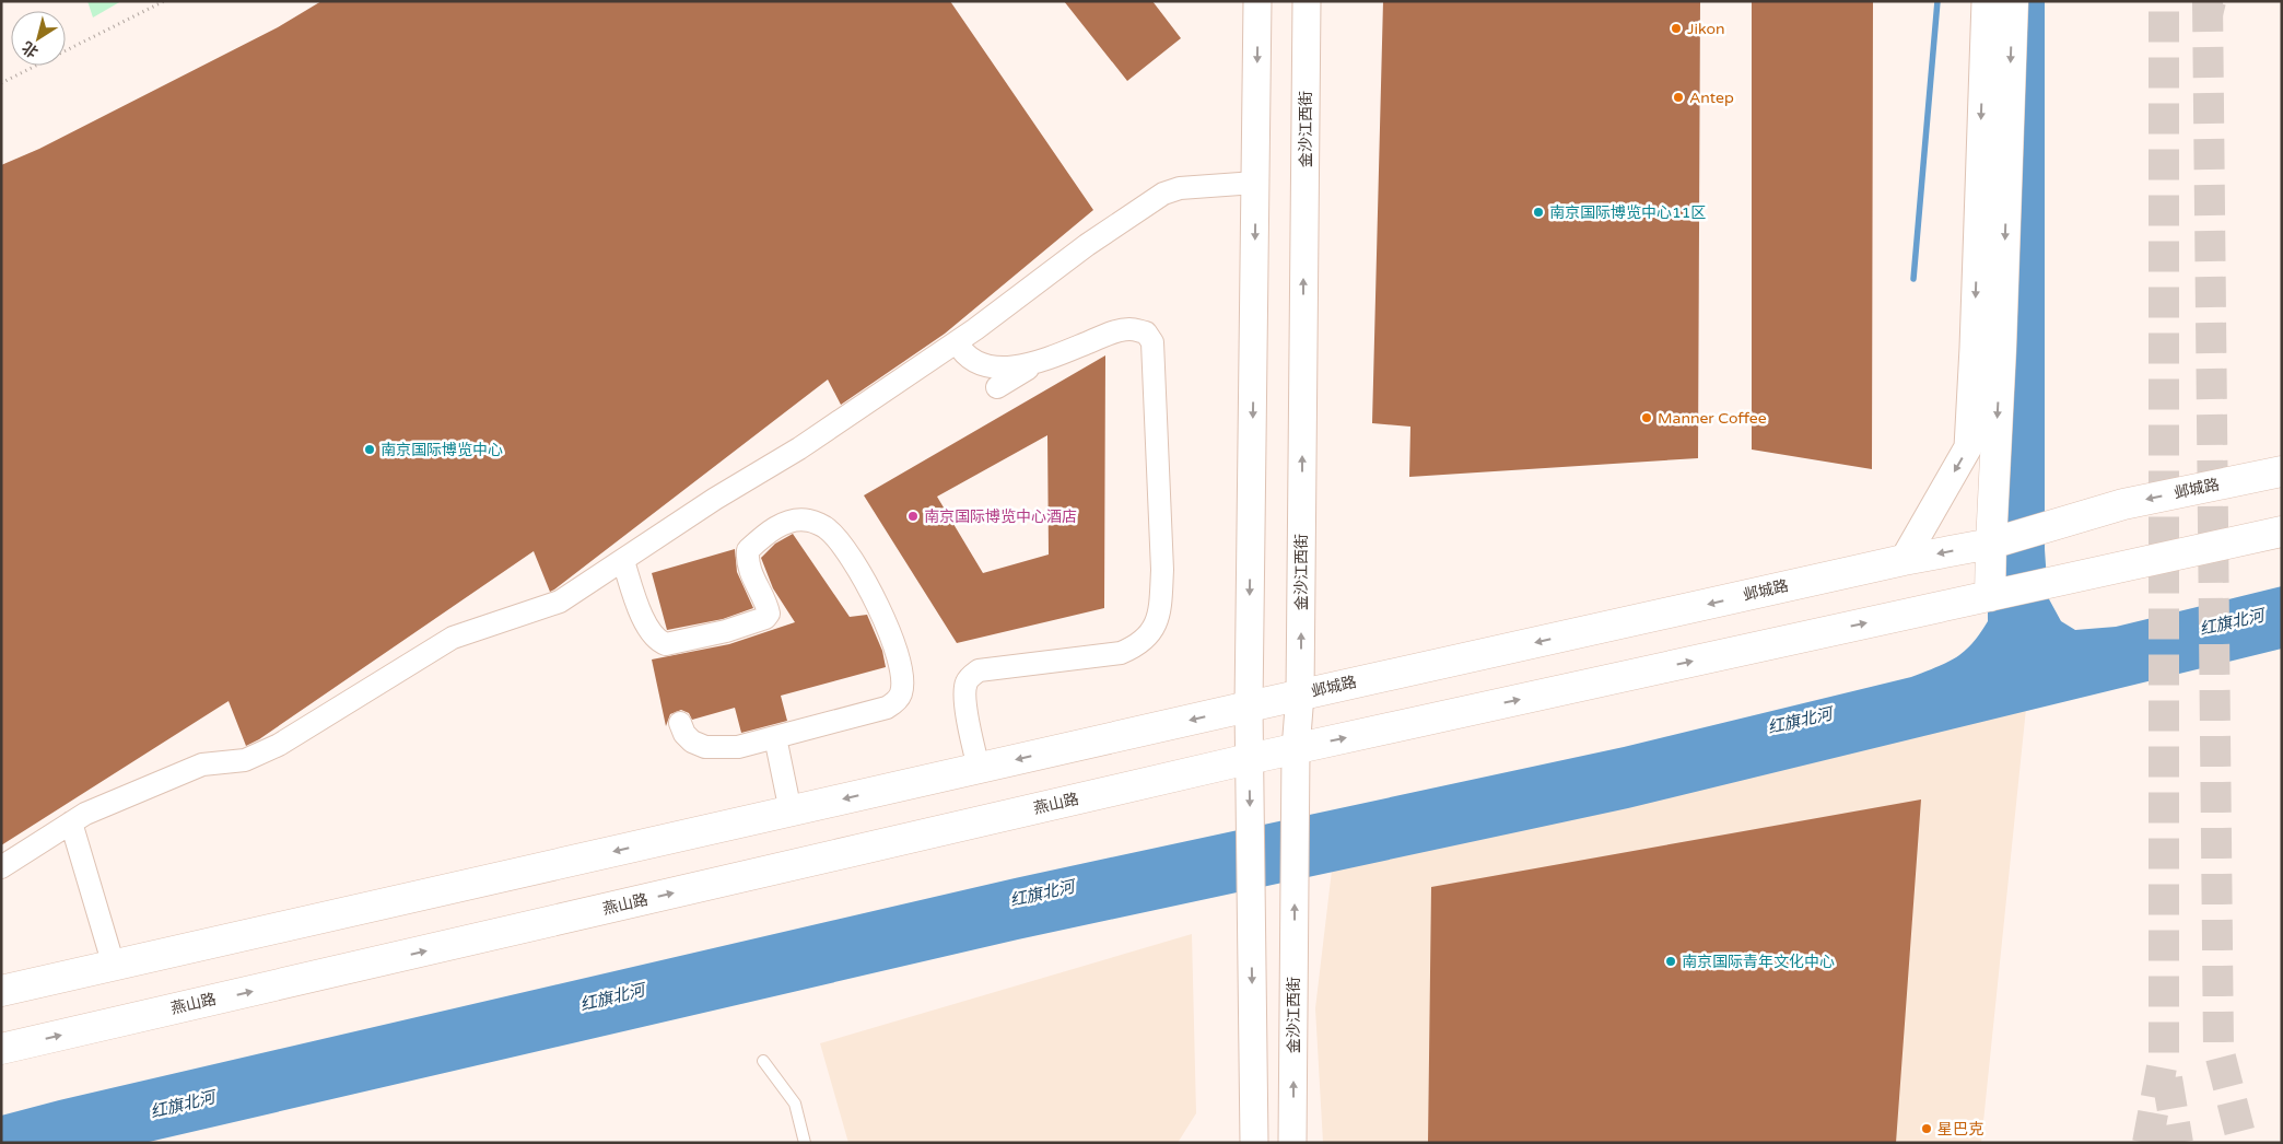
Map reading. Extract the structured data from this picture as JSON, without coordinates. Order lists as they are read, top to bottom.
{
  "streets": {
    "main road": ["邺城路", "燕山路"],
    "street": ["金沙江西街"]
  },
  "crossings": [
    ["金沙江西街", "邺城路"]
  ],
  "water": ["红旗北河"],
  "places": [
    "Jikon",
    "Antep",
    "南京国际博览中心11区",
    "Manner Coffee",
    "南京国际博览中心",
    "南京国际博览中心酒店",
    "南京国际青年文化中心",
    "星巴克"
  ],
  "north": "bottom left"
}
